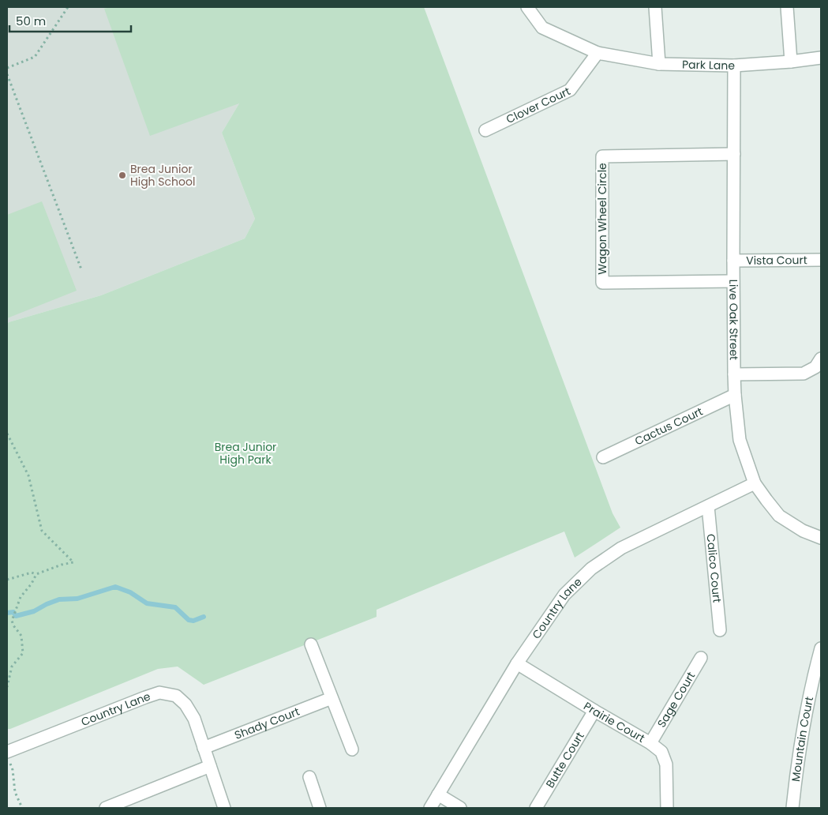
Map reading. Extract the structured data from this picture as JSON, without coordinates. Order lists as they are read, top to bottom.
{
  "streets": {
    "street": [
      "Park Lane",
      "Clover Court",
      "Wagon Wheel Circle",
      "Vista Court",
      "Live Oak Street",
      "Cactus Court",
      "Calico Court",
      "Country Lane",
      "Sage Court",
      "Prairie Court",
      "Shady Court",
      "Mountain Court",
      "Butte Court"
    ]
  },
  "crossings": [
    ["Park Lane", "Clover Court"],
    ["Park Lane", "Live Oak Street"],
    ["Wagon Wheel Circle", "Live Oak Street"],
    ["Vista Court", "Live Oak Street"],
    ["Live Oak Street", "Cactus Court"],
    ["Live Oak Street", "Country Lane"],
    ["Calico Court", "Country Lane"],
    ["Country Lane", "Prairie Court"],
    ["Country Lane", "Shady Court"],
    ["Sage Court", "Prairie Court"],
    ["Prairie Court", "Butte Court"]
  ],
  "parks": ["Brea Junior High Park"],
  "places": ["Brea Junior High School"],
  "scale_bar": "50 m"
}
